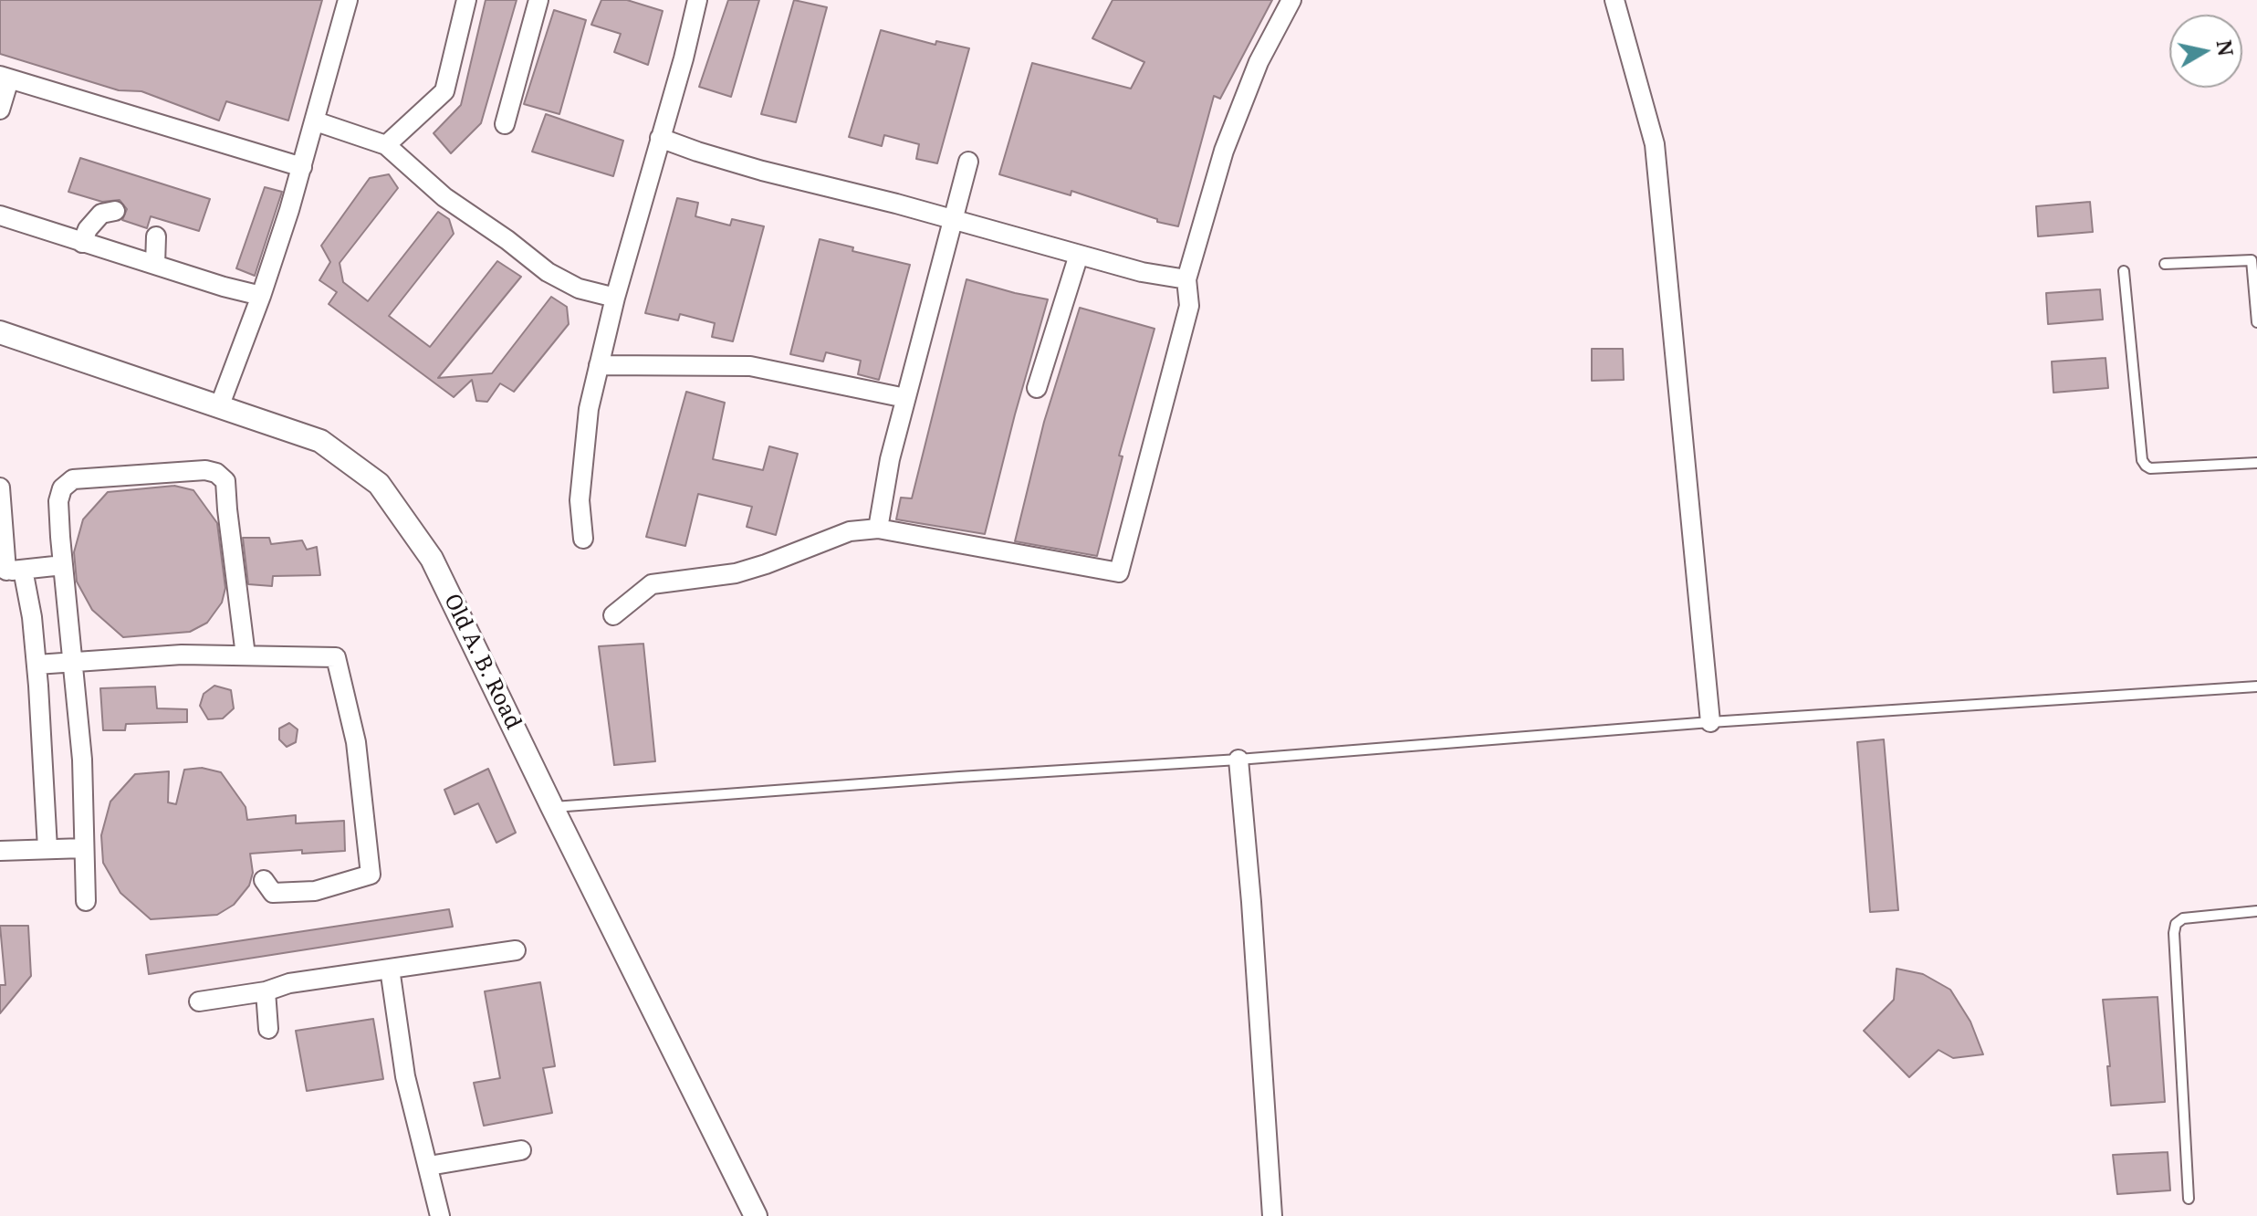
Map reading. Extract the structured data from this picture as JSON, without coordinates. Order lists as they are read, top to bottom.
{
  "streets": {
    "street": ["Old A. B. Road"]
  },
  "north": "right"
}
